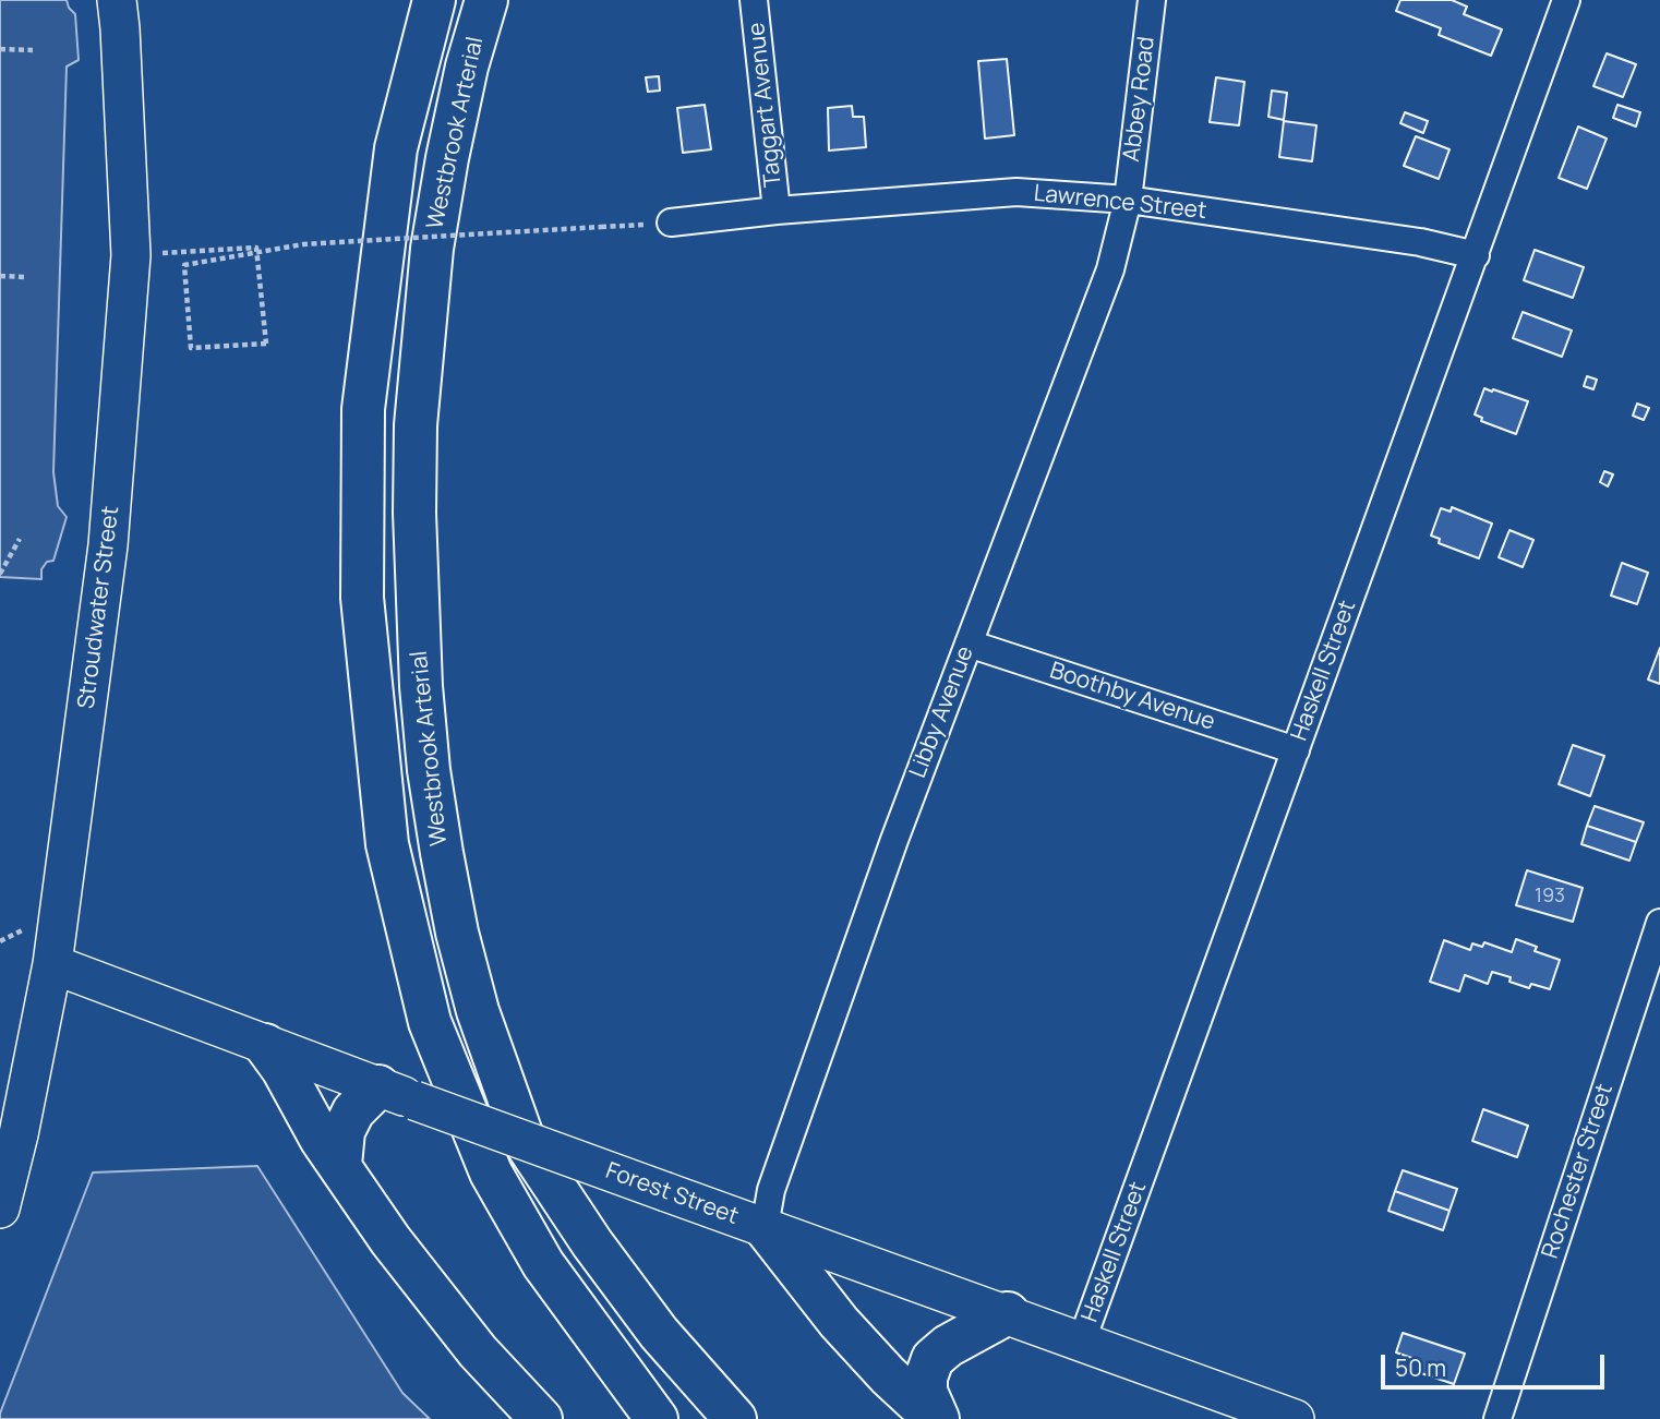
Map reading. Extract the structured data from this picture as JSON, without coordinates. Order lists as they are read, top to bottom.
{
  "streets": {
    "highway": ["Westbrook Arterial"],
    "street": [
      "Abbey Road",
      "Taggart Avenue",
      "Lawrence Street",
      "Stroudwater Street",
      "Haskell Street",
      "Boothby Avenue",
      "Libby Avenue",
      "Rochester Street",
      "Forest Street"
    ]
  },
  "crossings": [
    ["Abbey Road", "Lawrence Street"],
    ["Abbey Road", "Libby Avenue"],
    ["Taggart Avenue", "Lawrence Street"],
    ["Lawrence Street", "Haskell Street"],
    ["Lawrence Street", "Libby Avenue"],
    ["Stroudwater Street", "Forest Street"],
    ["Haskell Street", "Boothby Avenue"],
    ["Haskell Street", "Forest Street"],
    ["Boothby Avenue", "Libby Avenue"],
    ["Libby Avenue", "Forest Street"]
  ],
  "house_numbers": ["193"],
  "scale_bar": "50 m"
}
